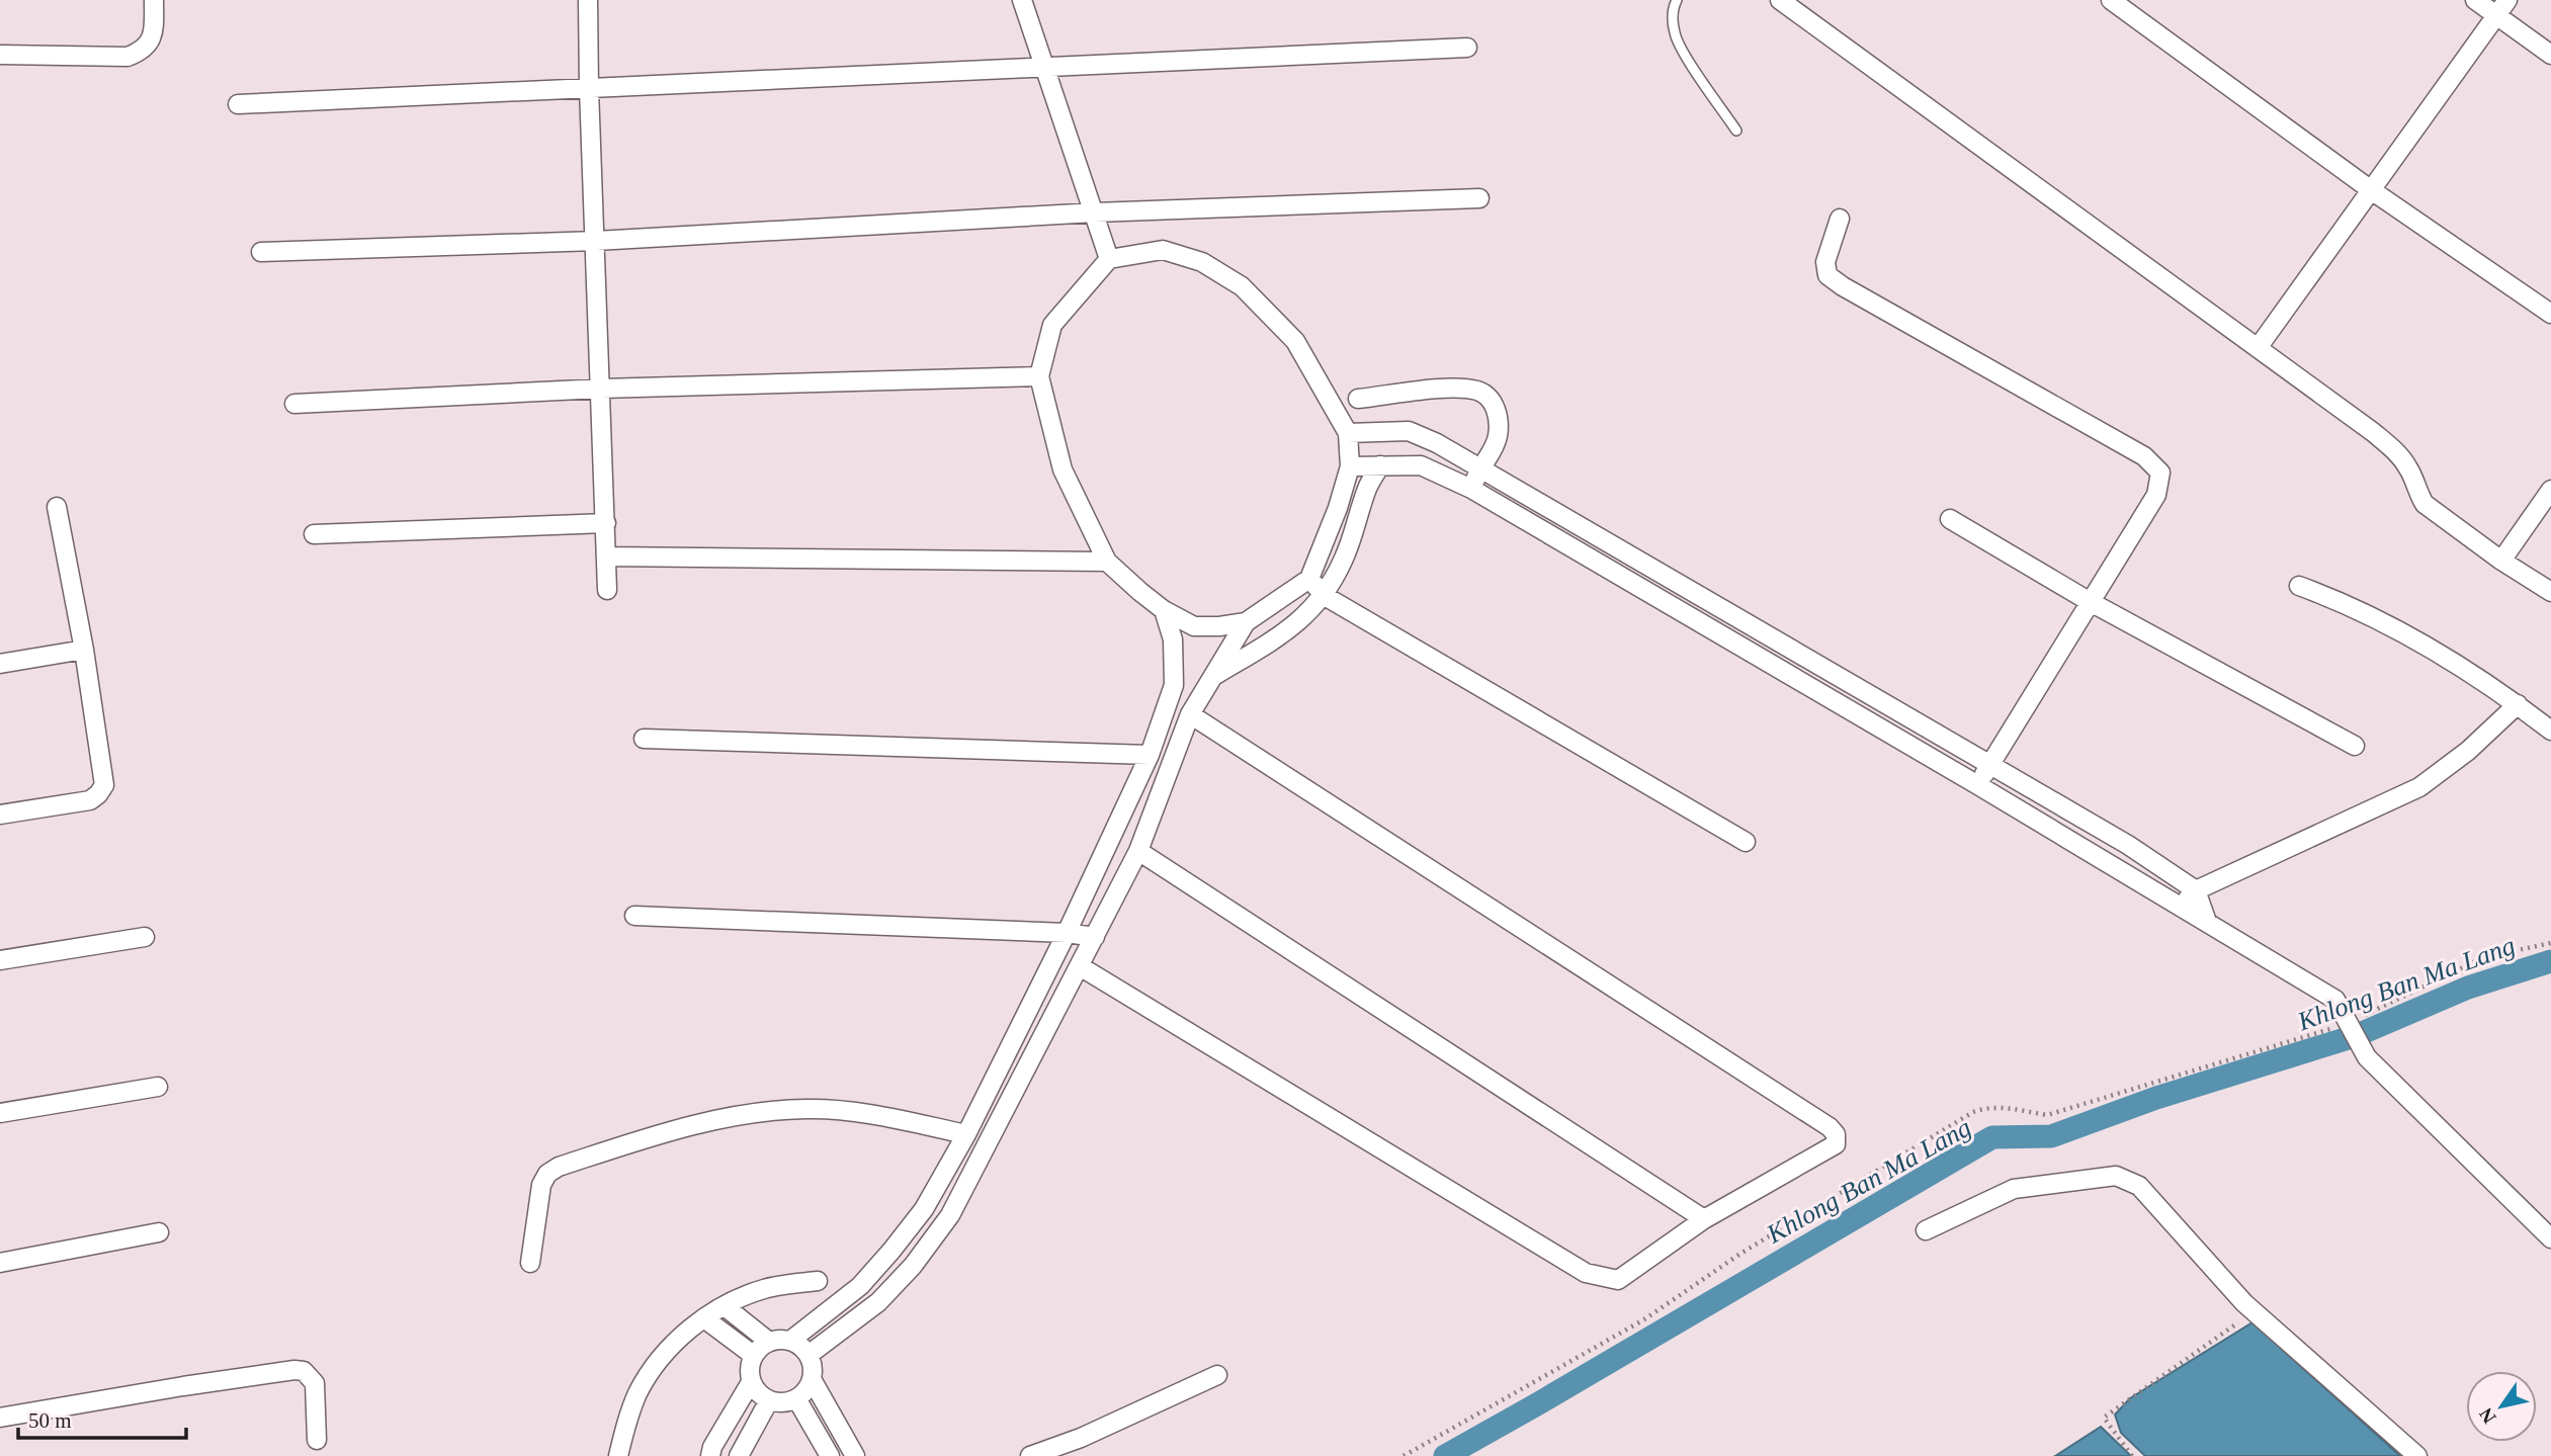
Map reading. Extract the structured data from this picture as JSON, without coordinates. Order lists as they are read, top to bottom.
{
  "water": ["Khlong Ban Ma Lang"],
  "scale_bar": "50 m",
  "north": "bottom left"
}
